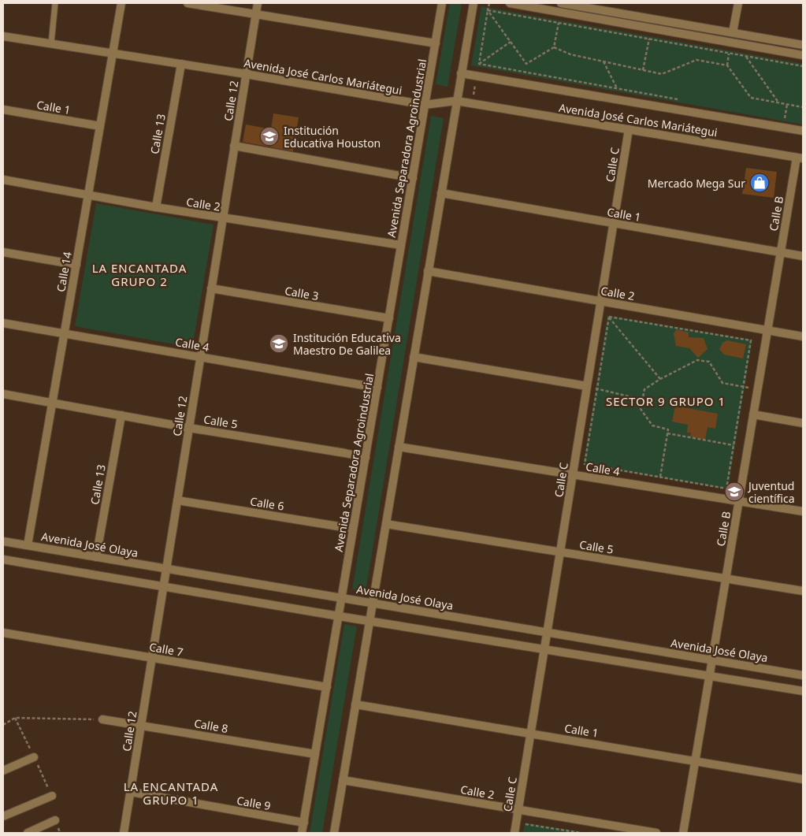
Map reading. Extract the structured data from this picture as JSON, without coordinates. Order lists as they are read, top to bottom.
{
  "streets": {
    "street": [
      "Avenida José Carlos Mariátegui",
      "Calle 12",
      "Calle 1",
      "Calle 13",
      "Avenida Separadora Agroindustrial",
      "Calle C",
      "Calle 2",
      "Calle B",
      "Calle 14",
      "Calle 3",
      "Calle 4",
      "Calle 5",
      "Calle 6",
      "Avenida José Olaya",
      "Calle 7",
      "Calle 8",
      "Calle 9"
    ]
  },
  "crossings": [
    ["Avenida José Carlos Mariátegui", "Calle 12"],
    ["Avenida José Carlos Mariátegui", "Calle 13"],
    ["Avenida José Carlos Mariátegui", "Avenida Separadora Agroindustrial"],
    ["Avenida José Carlos Mariátegui", "Calle C"],
    ["Avenida José Carlos Mariátegui", "Calle B"],
    ["Avenida José Carlos Mariátegui", "Calle 14"],
    ["Calle 12", "Calle 2"],
    ["Calle 12", "Calle 3"],
    ["Calle 12", "Calle 4"],
    ["Calle 12", "Calle 5"],
    ["Calle 12", "Calle 6"],
    ["Calle 12", "Avenida José Olaya"],
    ["Calle 12", "Calle 7"],
    ["Calle 12", "Calle 8"],
    ["Calle 12", "Calle 9"],
    ["Calle 1", "Calle C"],
    ["Calle 1", "Calle B"],
    ["Calle 1", "Calle 14"],
    ["Calle 13", "Calle 2"],
    ["Calle 13", "Calle 5"],
    ["Calle 13", "Avenida José Olaya"],
    ["Avenida Separadora Agroindustrial", "Calle 2"],
    ["Avenida Separadora Agroindustrial", "Calle 3"],
    ["Avenida Separadora Agroindustrial", "Calle 4"],
    ["Avenida Separadora Agroindustrial", "Calle 5"],
    ["Avenida Separadora Agroindustrial", "Calle 6"],
    ["Avenida Separadora Agroindustrial", "Avenida José Olaya"],
    ["Avenida Separadora Agroindustrial", "Calle 7"],
    ["Avenida Separadora Agroindustrial", "Calle 8"],
    ["Avenida Separadora Agroindustrial", "Calle 9"],
    ["Calle C", "Calle 2"],
    ["Calle C", "Calle 4"],
    ["Calle C", "Calle 5"],
    ["Calle C", "Avenida José Olaya"],
    ["Calle 2", "Calle B"],
    ["Calle 2", "Calle 14"],
    ["Calle B", "Calle 4"],
    ["Calle B", "Calle 5"],
    ["Calle B", "Avenida José Olaya"],
    ["Calle 14", "Calle 4"],
    ["Calle 14", "Calle 5"],
    ["Calle 14", "Avenida José Olaya"]
  ],
  "districts": ["LA ENCANTADA GRUPO 2", "SECTOR 9 GRUPO 1", "LA ENCANTADA GRUPO 1"],
  "places": {
    "school or university": ["Institución Educativa Houston", "Institución Educativa Maestro De Galilea", "Juventud científica"],
    "shop": ["Mercado Mega Sur"]
  }
}
